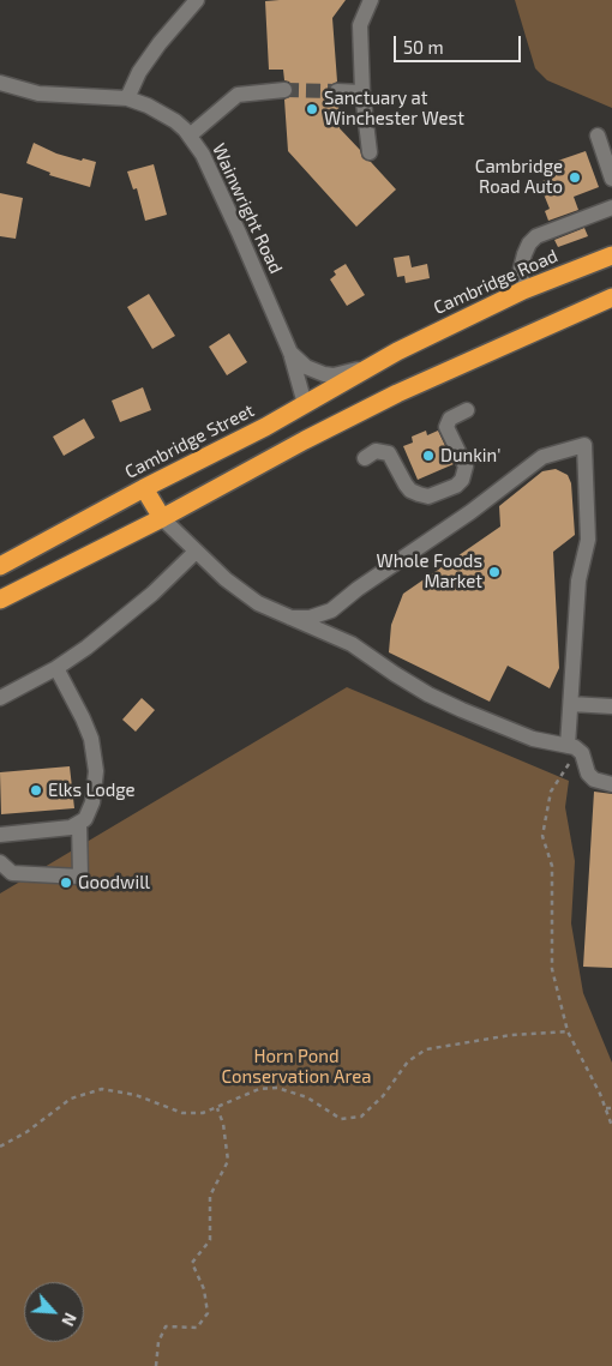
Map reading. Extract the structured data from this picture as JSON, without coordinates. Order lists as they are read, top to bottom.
{
  "streets": {
    "highway": ["Cambridge Road", "Cambridge Street"],
    "street": ["Wainwright Road"]
  },
  "crossings": [
    ["Wainwright Road", "Cambridge Road"],
    ["Wainwright Road", "Cambridge Street"],
    ["Cambridge Road", "Cambridge Street"]
  ],
  "parks": ["Horn Pond Conservation Area"],
  "places": [
    "Sanctuary at Winchester West",
    "Cambridge Road Auto",
    "Dunkin'",
    "Whole Foods Market",
    "Elks Lodge",
    "Goodwill"
  ],
  "scale_bar": "50 m",
  "north": "bottom right"
}
